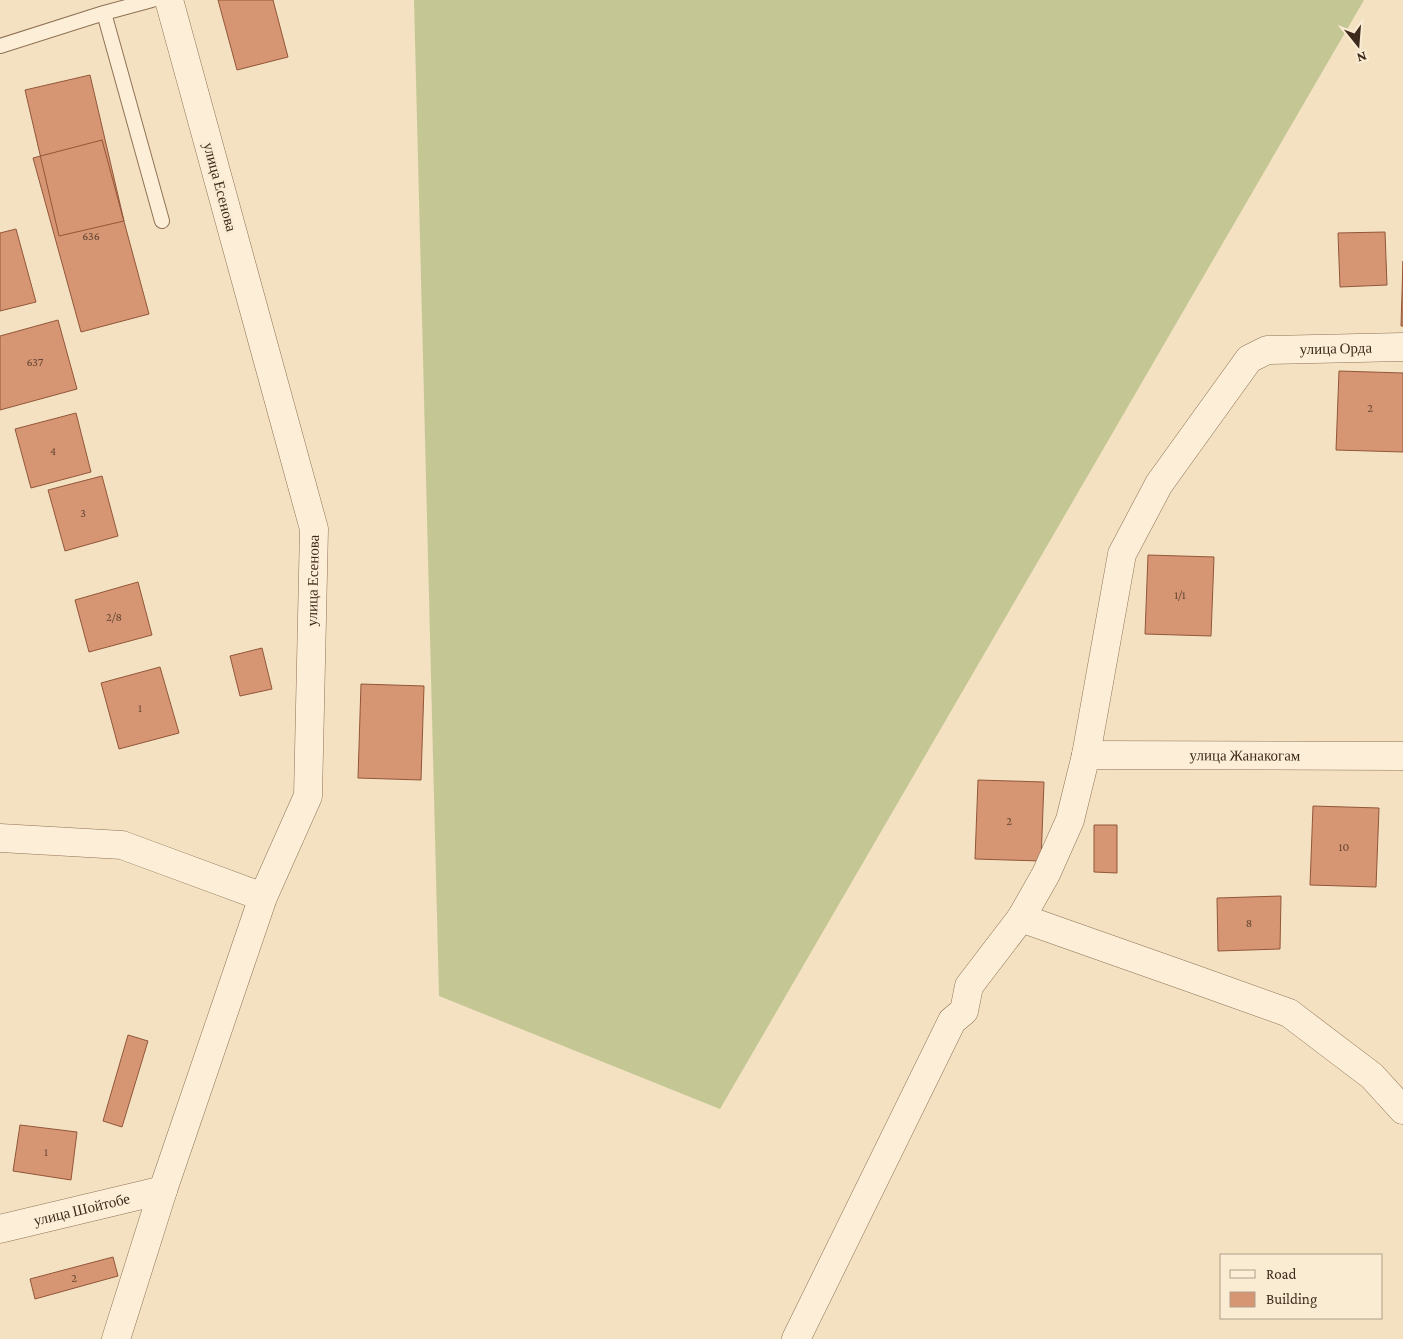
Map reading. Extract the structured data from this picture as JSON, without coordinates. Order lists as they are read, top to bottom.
{
  "streets": {
    "street": [
      "улица Есенова",
      "улица Орда",
      "улица Жанакогам",
      "улица Шойтобе"
    ]
  },
  "crossings": [
    ["улица Есенова", "улица Шойтобе"],
    ["улица Орда", "улица Жанакогам"]
  ],
  "house_numbers": [
    "636",
    "637",
    "2",
    "4",
    "3",
    "1/1",
    "2/8",
    "1",
    "2",
    "10",
    "8",
    "1",
    "2"
  ],
  "legend": ["Road", "Building"],
  "north": "bottom"
}
